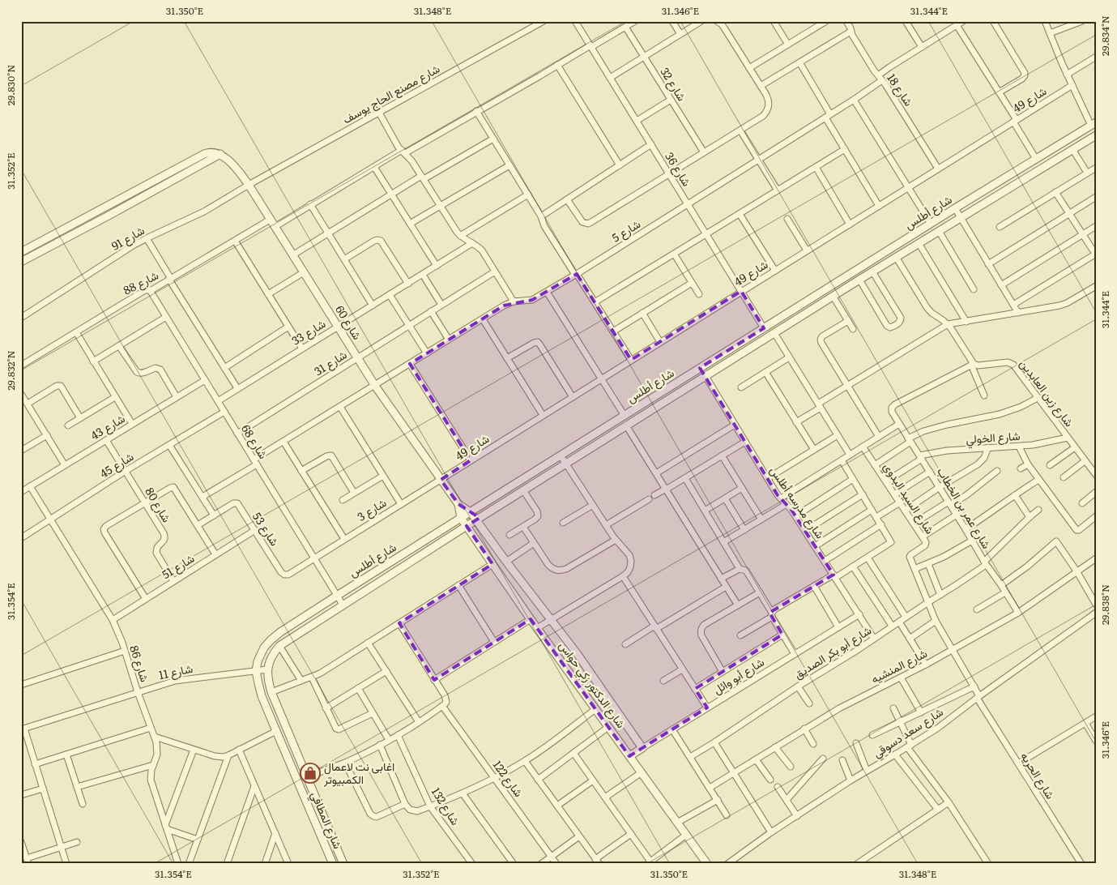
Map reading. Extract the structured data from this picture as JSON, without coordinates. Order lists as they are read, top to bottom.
{
  "streets": {
    "street": [
      "شارع 32",
      "شارع 18",
      "شارع مصنع الحاج يوسف",
      "شارع 49",
      "شارع 36",
      "شارع أطلس",
      "شارع 5",
      "شارع 91",
      "شارع 88",
      "شارع 60",
      "شارع 33",
      "شارع 31",
      "شارع زين العابدين",
      "شارع 43",
      "شارع الخولي",
      "شارع 68",
      "شارع 45",
      "شارع السيد البدوي",
      "شارع مدرسه أطلس",
      "شارع 80",
      "شارع عمر بن الخطاب",
      "شارع 3",
      "شارع 53",
      "شارع 51",
      "شارع أبو بكر الصديق",
      "شارع 86",
      "شارع المنشيه",
      "شارع 11",
      "شارع أبو وائل",
      "شارع الدكتور زكي حواس",
      "شارع سعد دسوقي",
      "شارع الحريه",
      "شارع 122",
      "شارع 132",
      "شارع المطافي"
    ]
  },
  "crossings": [
    ["شارع 18", "شارع 49"],
    ["شارع 18", "شارع 5"],
    ["شارع مصنع الحاج يوسف", "شارع 91"],
    ["شارع مصنع الحاج يوسف", "شارع 60"],
    ["شارع 49", "شارع 36"],
    ["شارع 49", "شارع 60"],
    ["شارع 49", "شارع 3"],
    ["شارع 36", "شارع أطلس"],
    ["شارع 36", "شارع 5"],
    ["شارع أطلس", "شارع 60"],
    ["شارع أطلس", "شارع 68"],
    ["شارع أطلس", "شارع مدرسه أطلس"],
    ["شارع أطلس", "شارع 11"],
    ["شارع أطلس", "شارع الدكتور زكي حواس"],
    ["شارع أطلس", "شارع المطافي"],
    ["شارع 5", "شارع 60"],
    ["شارع 5", "شارع 68"],
    ["شارع 91", "شارع 60"],
    ["شارع 88", "شارع 60"],
    ["شارع 88", "شارع 68"],
    ["شارع 60", "شارع 33"],
    ["شارع 60", "شارع 31"],
    ["شارع 60", "شارع 3"],
    ["شارع 60", "شارع الدكتور زكي حواس"],
    ["شارع 33", "شارع 68"],
    ["شارع 31", "شارع 68"],
    ["شارع زين العابدين", "شارع الخولي"],
    ["شارع زين العابدين", "شارع عمر بن الخطاب"],
    ["شارع 43", "شارع 68"],
    ["شارع 43", "شارع 80"],
    ["شارع 43", "شارع 86"],
    ["شارع الخولي", "شارع عمر بن الخطاب"],
    ["شارع 68", "شارع 45"],
    ["شارع 68", "شارع 3"],
    ["شارع 68", "شارع 53"],
    ["شارع 45", "شارع 80"],
    ["شارع 45", "شارع 86"],
    ["شارع السيد البدوي", "شارع أبو بكر الصديق"],
    ["شارع السيد البدوي", "شارع الحريه"],
    ["شارع مدرسه أطلس", "شارع أبو بكر الصديق"],
    ["شارع مدرسه أطلس", "شارع أبو وائل"],
    ["شارع 80", "شارع 51"],
    ["شارع عمر بن الخطاب", "شارع أبو بكر الصديق"],
    ["شارع عمر بن الخطاب", "شارع المنشيه"],
    ["شارع 3", "شارع 53"],
    ["شارع 53", "شارع 51"],
    ["شارع 51", "شارع 86"],
    ["شارع أبو بكر الصديق", "شارع الحريه"],
    ["شارع 86", "شارع 11"],
    ["شارع المنشيه", "شارع الحريه"],
    ["شارع أبو وائل", "شارع الدكتور زكي حواس"],
    ["شارع سعد دسوقي", "شارع الحريه"]
  ],
  "places": {
    "shop": ["اغابى نت لاعمال الكمبيوتر"]
  },
  "coordinates": [
    "31.350°E",
    "31.348°E",
    "31.346°E",
    "31.344°E",
    "29.834°N",
    "29.830°N",
    "31.352°E",
    "29.832°N",
    "31.354°E",
    "29.838°N"
  ]
}
